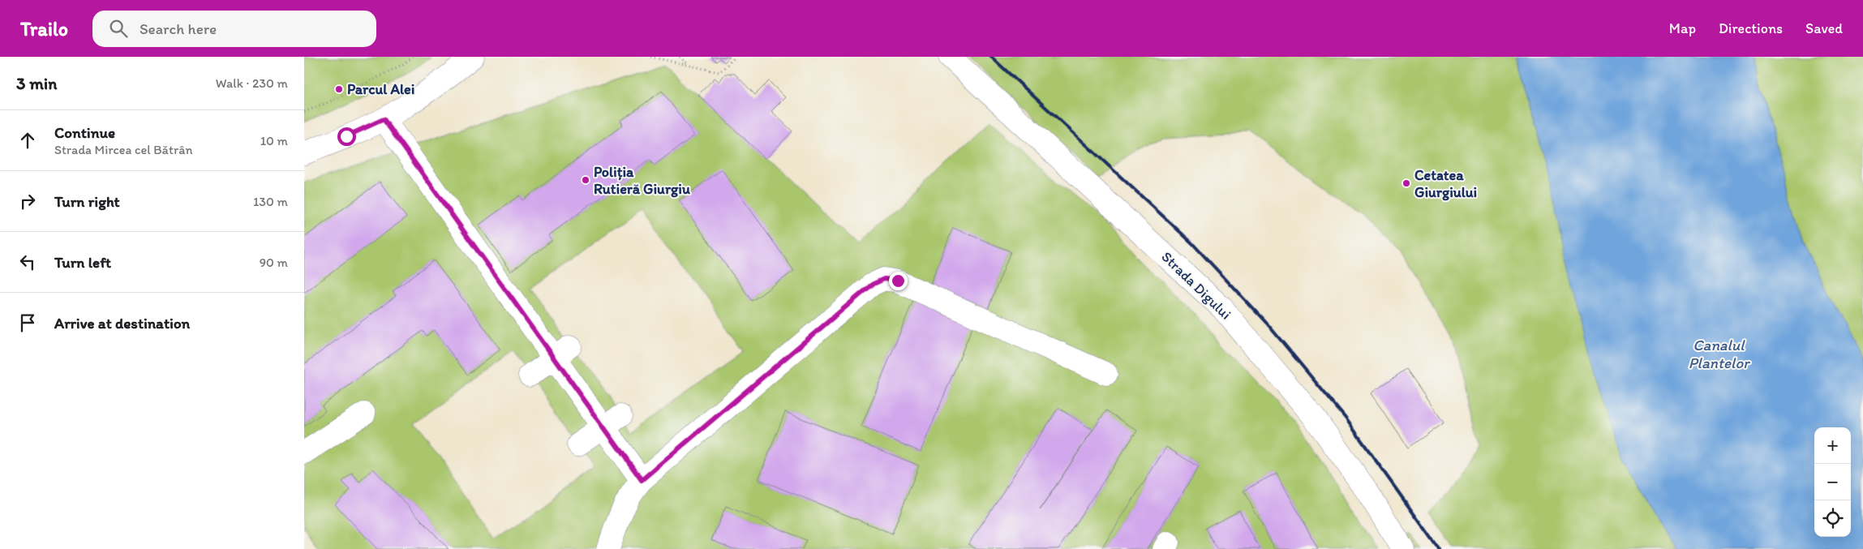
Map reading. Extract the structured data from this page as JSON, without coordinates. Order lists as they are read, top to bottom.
{
  "streets": {
    "street": ["Strada Digului"]
  },
  "water": ["Canalul Plantelor"],
  "places": ["Parcul Alei", "Poliția Rutieră Giurgiu", "Cetatea Giurgiului"],
  "page": {
    "header": "Trailo",
    "search": "Search here",
    "nav": ["Map", "Directions", "Saved"],
    "heading": ["3 min", "Walk · 230 m"],
    "list": [
      ["Continue", "Strada Mircea cel Bătrân", "10 m"],
      ["Turn right", "130 m"],
      ["Turn left", "90 m"],
      "Arrive at destination"
    ],
    "map_buttons": ["+", "−"]
  }
}
